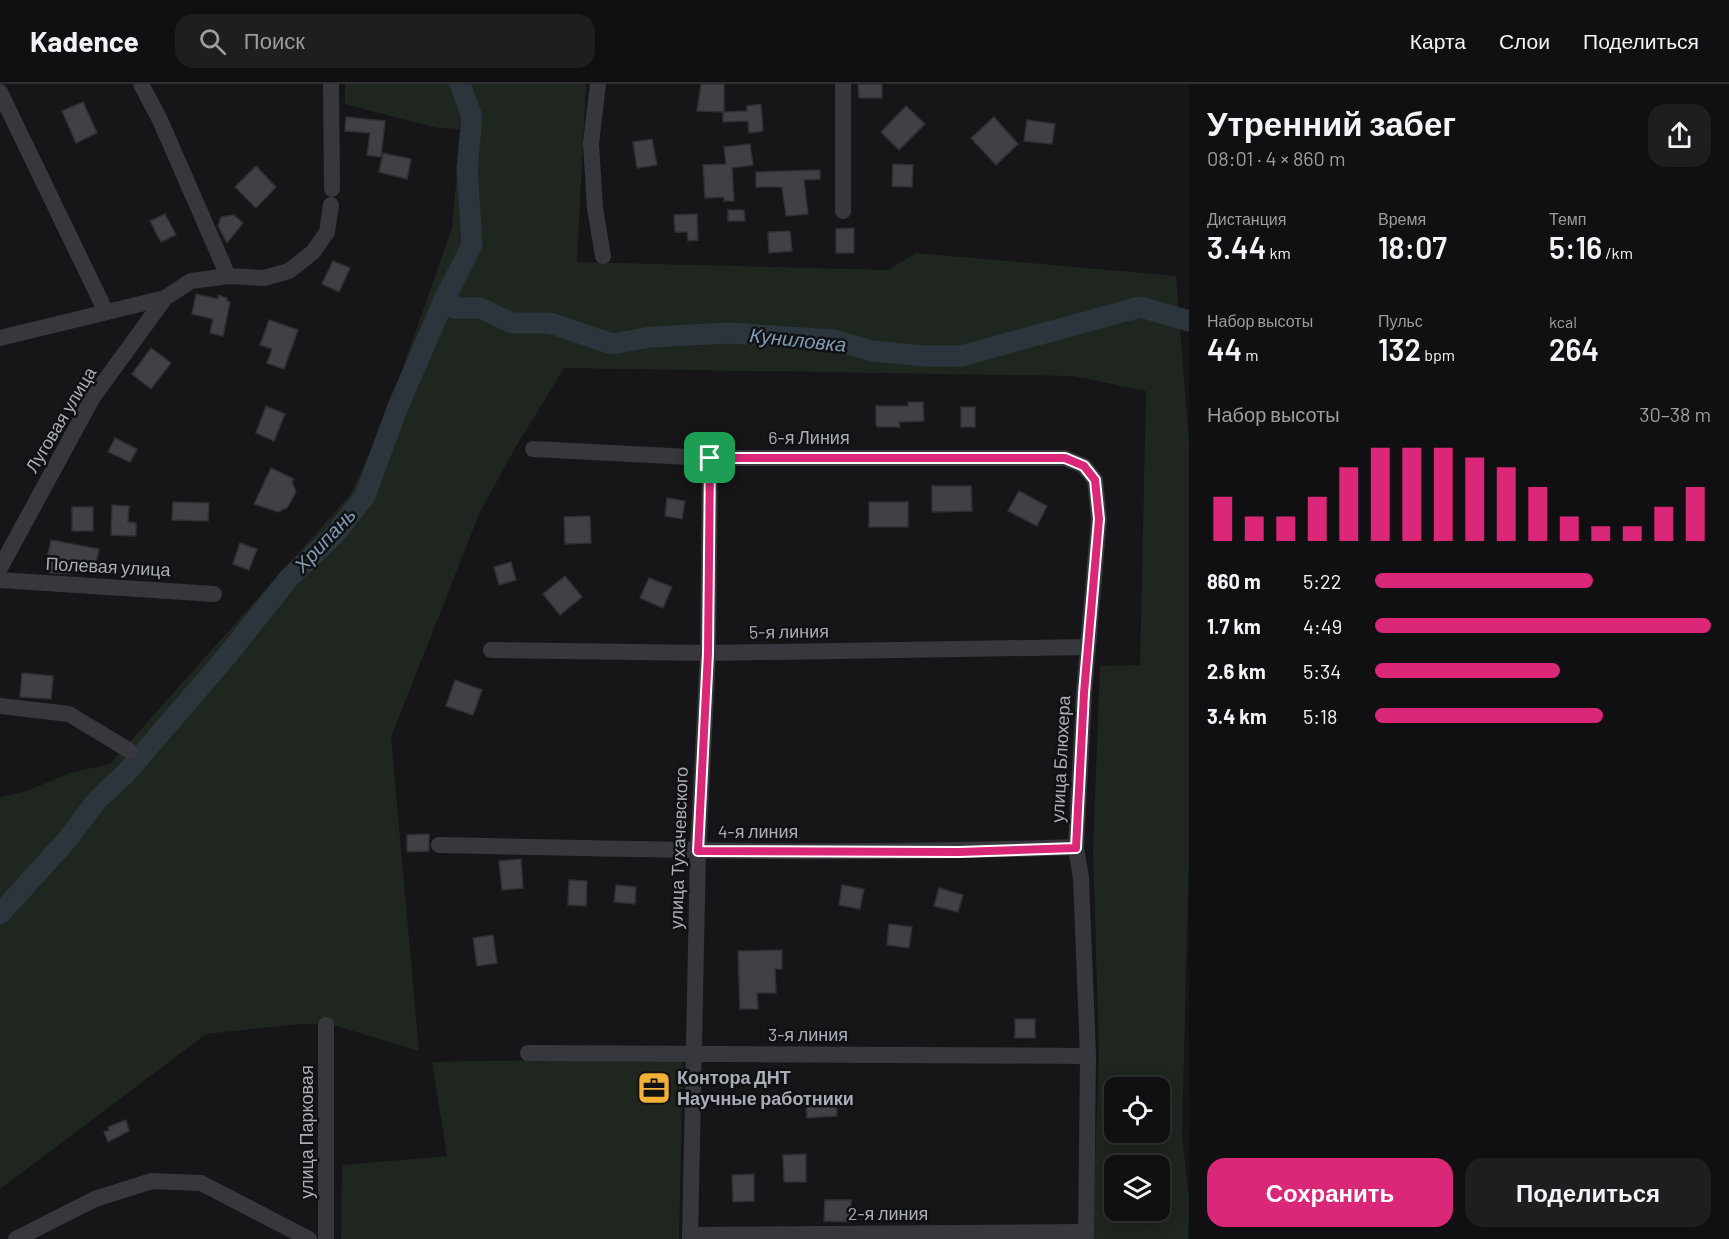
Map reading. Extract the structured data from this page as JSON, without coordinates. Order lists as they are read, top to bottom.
{
  "streets": {
    "street": [
      "Луговая улица",
      "6-я Линия",
      "Полевая улица",
      "5-я линия",
      "улица Блюхера",
      "4-я линия",
      "улица Тухачевского",
      "3-я линия",
      "улица Парковая",
      "2-я линия"
    ]
  },
  "crossings": [
    ["6-я Линия", "улица Блюхера"],
    ["6-я Линия", "улица Тухачевского"],
    ["5-я линия", "улица Блюхера"],
    ["5-я линия", "улица Тухачевского"],
    ["улица Блюхера", "4-я линия"],
    ["улица Блюхера", "3-я линия"],
    ["улица Блюхера", "2-я линия"],
    ["4-я линия", "улица Тухачевского"],
    ["улица Тухачевского", "3-я линия"],
    ["улица Тухачевского", "2-я линия"]
  ],
  "water": ["Куниловка", "Хрипань"],
  "places": {
    "office": ["Контора ДНТ Научные работники"]
  },
  "page": {
    "header": "Kadence",
    "search": "Поиск",
    "nav": ["Карта", "Слои", "Поделиться"],
    "heading": ["Утренний забег", "08:01 · 4 × 860 m"],
    "stats": [
      ["Дистанция", "3.44 km"],
      ["Время", "18:07"],
      ["Темп", "5:16 /km"],
      ["Набор высоты", "44 m"],
      ["Пульс", "132 bpm"],
      ["kcal", "264"]
    ],
    "chart": ["Набор высоты", "30–38 m"],
    "list": [
      {
        "name": "860 m",
        "note": "5:22"
      },
      {
        "name": "1.7 km",
        "note": "4:49"
      },
      {
        "name": "2.6 km",
        "note": "5:34"
      },
      {
        "name": "3.4 km",
        "note": "5:18"
      }
    ],
    "buttons": ["Сохранить", "Поделиться"]
  }
}
